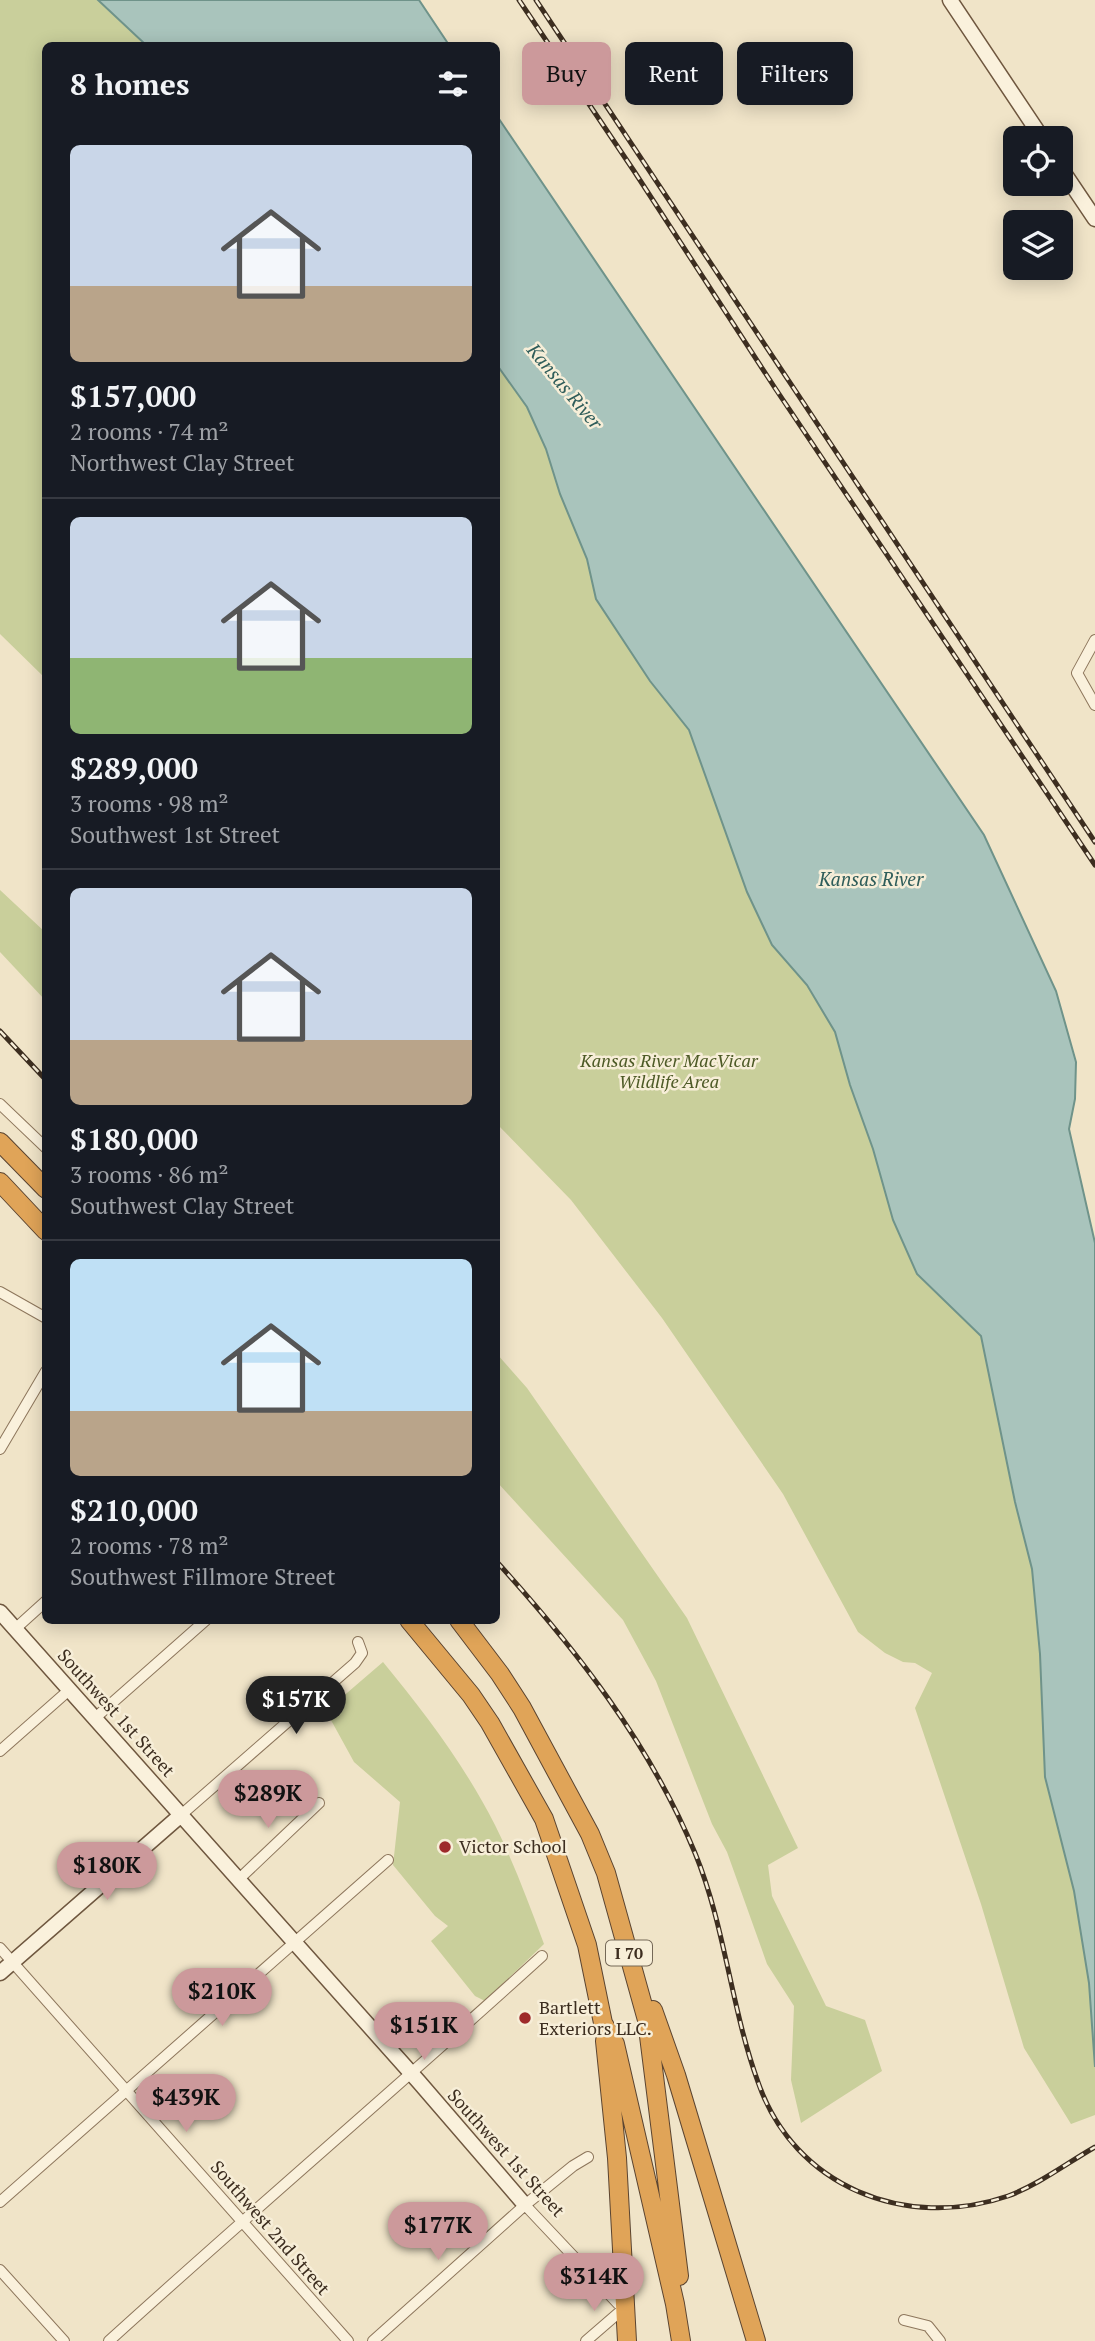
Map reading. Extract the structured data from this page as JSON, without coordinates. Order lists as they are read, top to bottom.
{
  "streets": {
    "highway": ["I 70"],
    "street": ["Southwest 1st Street", "Southwest 2nd Street"]
  },
  "water": ["Kansas River"],
  "parks": ["Kansas River MacVicar Wildlife Area"],
  "places": ["Victor School", "Bartlett Exteriors LLC."],
  "page": {
    "chip": ["Buy", "Rent", "Filters"],
    "heading": "8 homes",
    "list": [
      {
        "name": "$157,000",
        "note": "2 rooms · 74 m² · Northwest Clay Street"
      },
      {
        "name": "$289,000",
        "note": "3 rooms · 98 m² · Southwest 1st Street"
      },
      {
        "name": "$180,000",
        "note": "3 rooms · 86 m² · Southwest Clay Street"
      },
      {
        "name": "$210,000",
        "note": "2 rooms · 78 m² · Southwest Fillmore Street"
      }
    ],
    "price": [
      "$157K",
      "$289K",
      "$180K",
      "$210K",
      "$151K",
      "$439K",
      "$177K",
      "$314K"
    ]
  }
}
